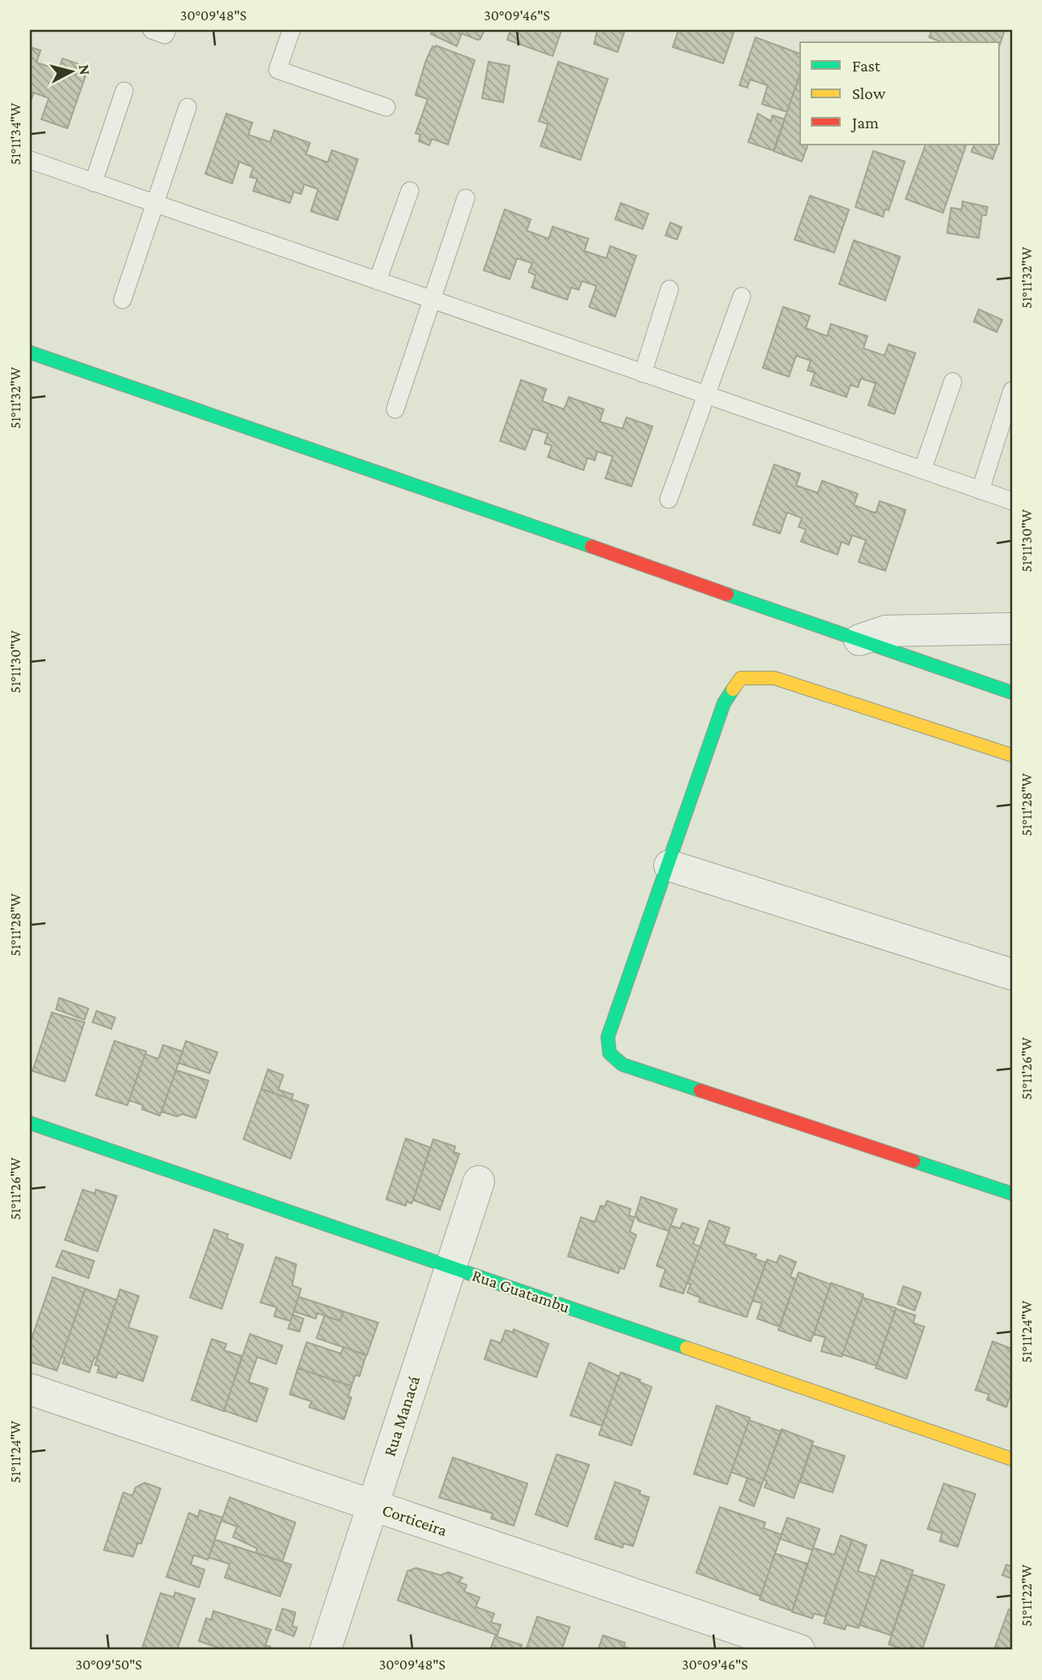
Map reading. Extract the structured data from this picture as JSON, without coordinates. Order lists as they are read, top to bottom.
{
  "streets": {
    "street": ["Rua Guatambu", "Rua Manacá", "Corticeira"]
  },
  "crossings": [
    ["Rua Guatambu", "Rua Manacá"],
    ["Rua Manacá", "Corticeira"]
  ],
  "legend": ["Fast", "Slow", "Jam"],
  "north": "right",
  "coordinates": [
    "30°09'48\"S",
    "30°09'46\"S",
    "51°11'34\"W",
    "51°11'32\"W",
    "51°11'30\"W",
    "51°11'28\"W",
    "51°11'26\"W",
    "51°11'24\"W",
    "51°11'22\"W",
    "30°09'50\"S"
  ]
}
